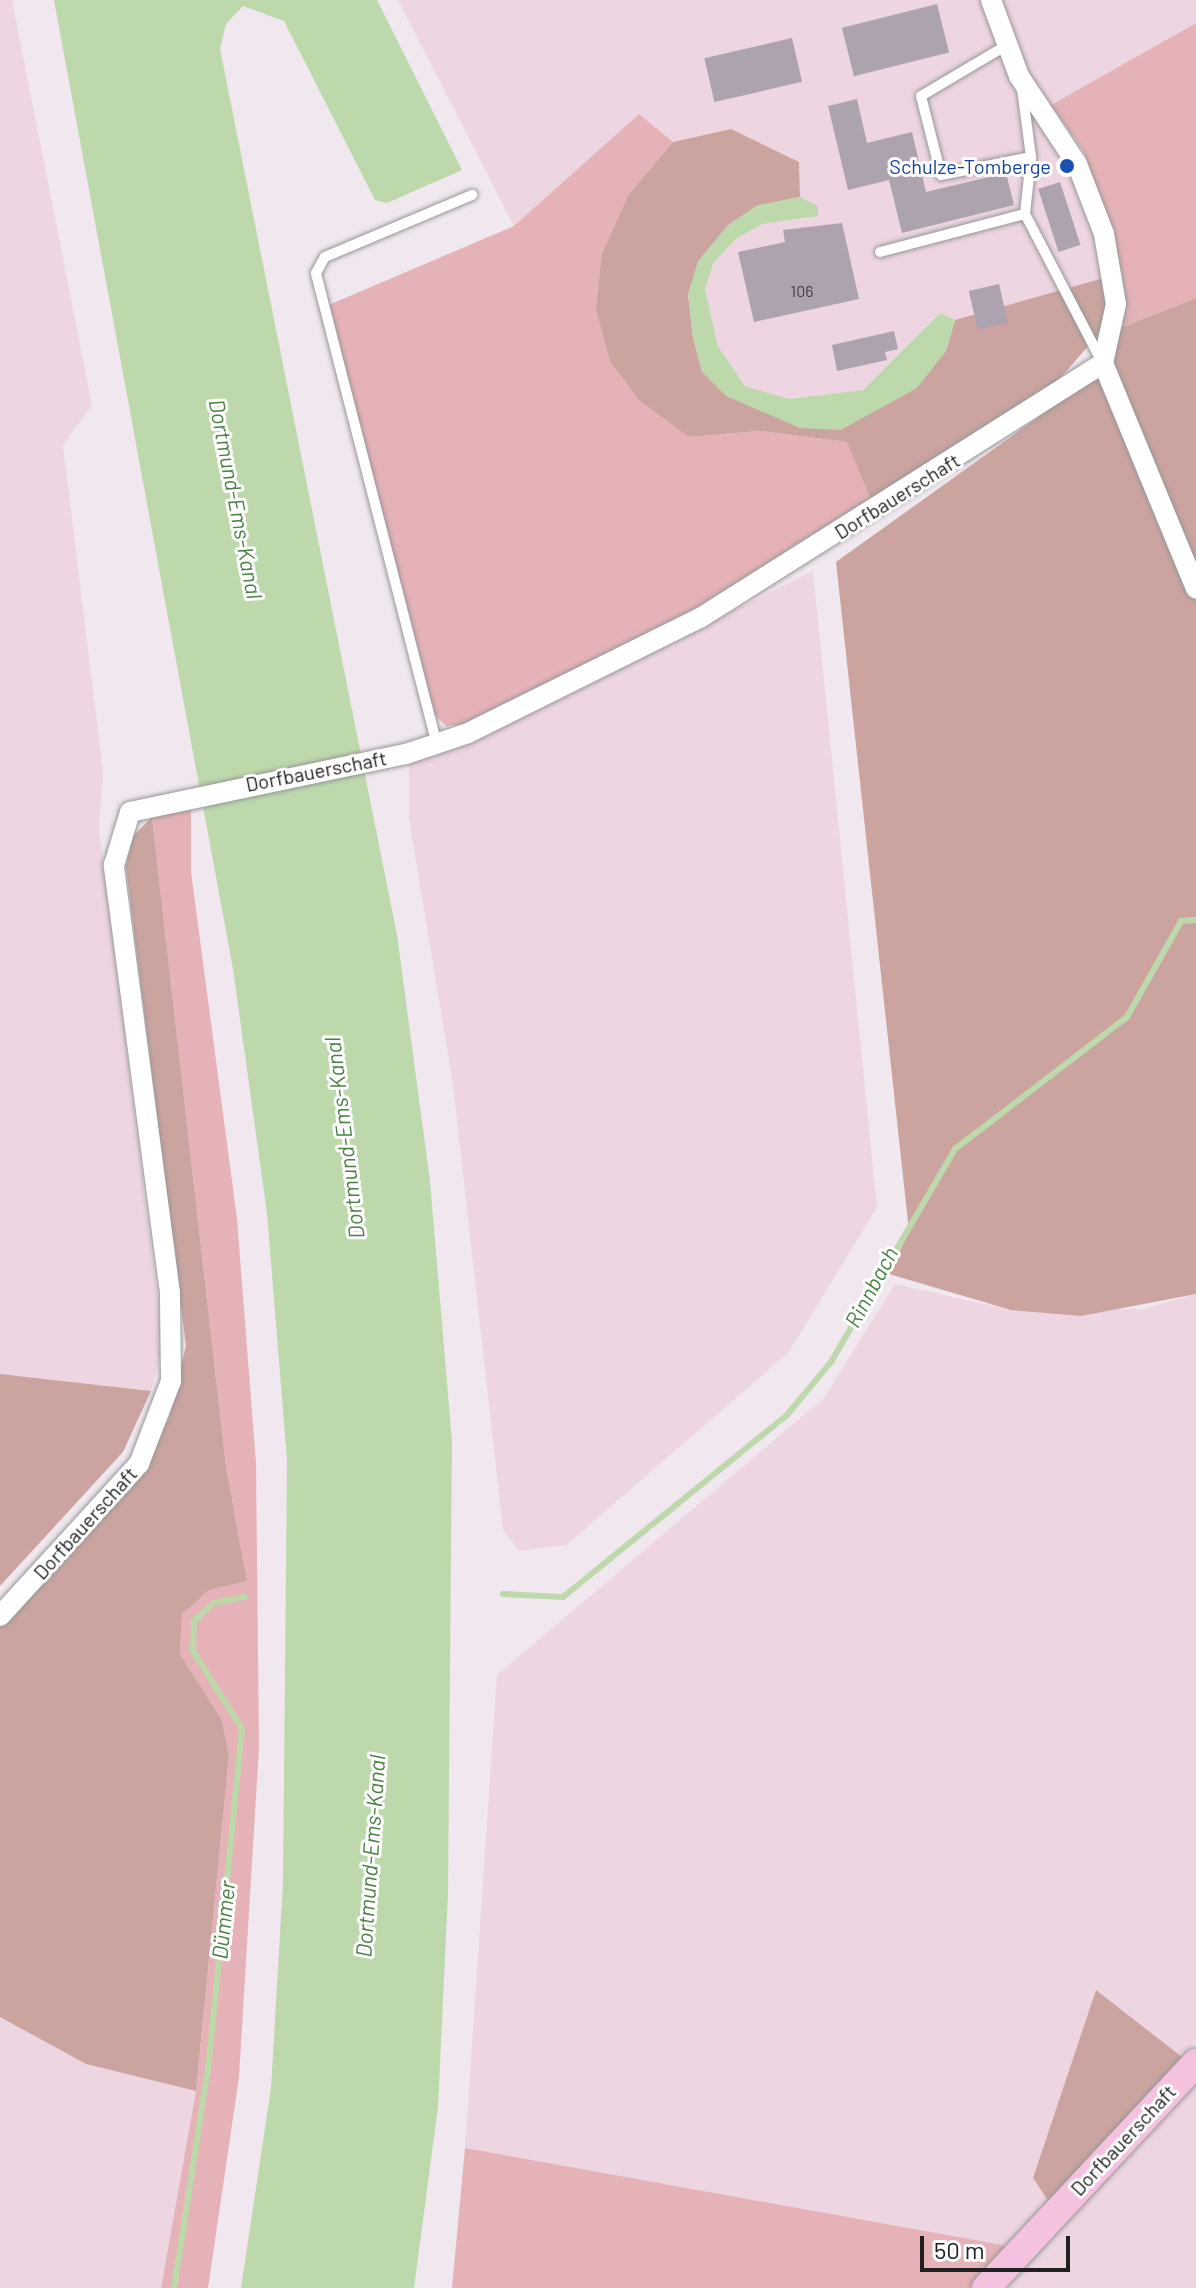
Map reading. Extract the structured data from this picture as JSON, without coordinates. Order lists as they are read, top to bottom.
{
  "streets": {
    "street": ["Dorfbauerschaft"]
  },
  "water": ["Dortmund-Ems-Kanal", "Rinnbach", "Dümmer"],
  "places": ["Schulze-Tomberge"],
  "house_numbers": ["106"],
  "scale_bar": "50 m"
}
